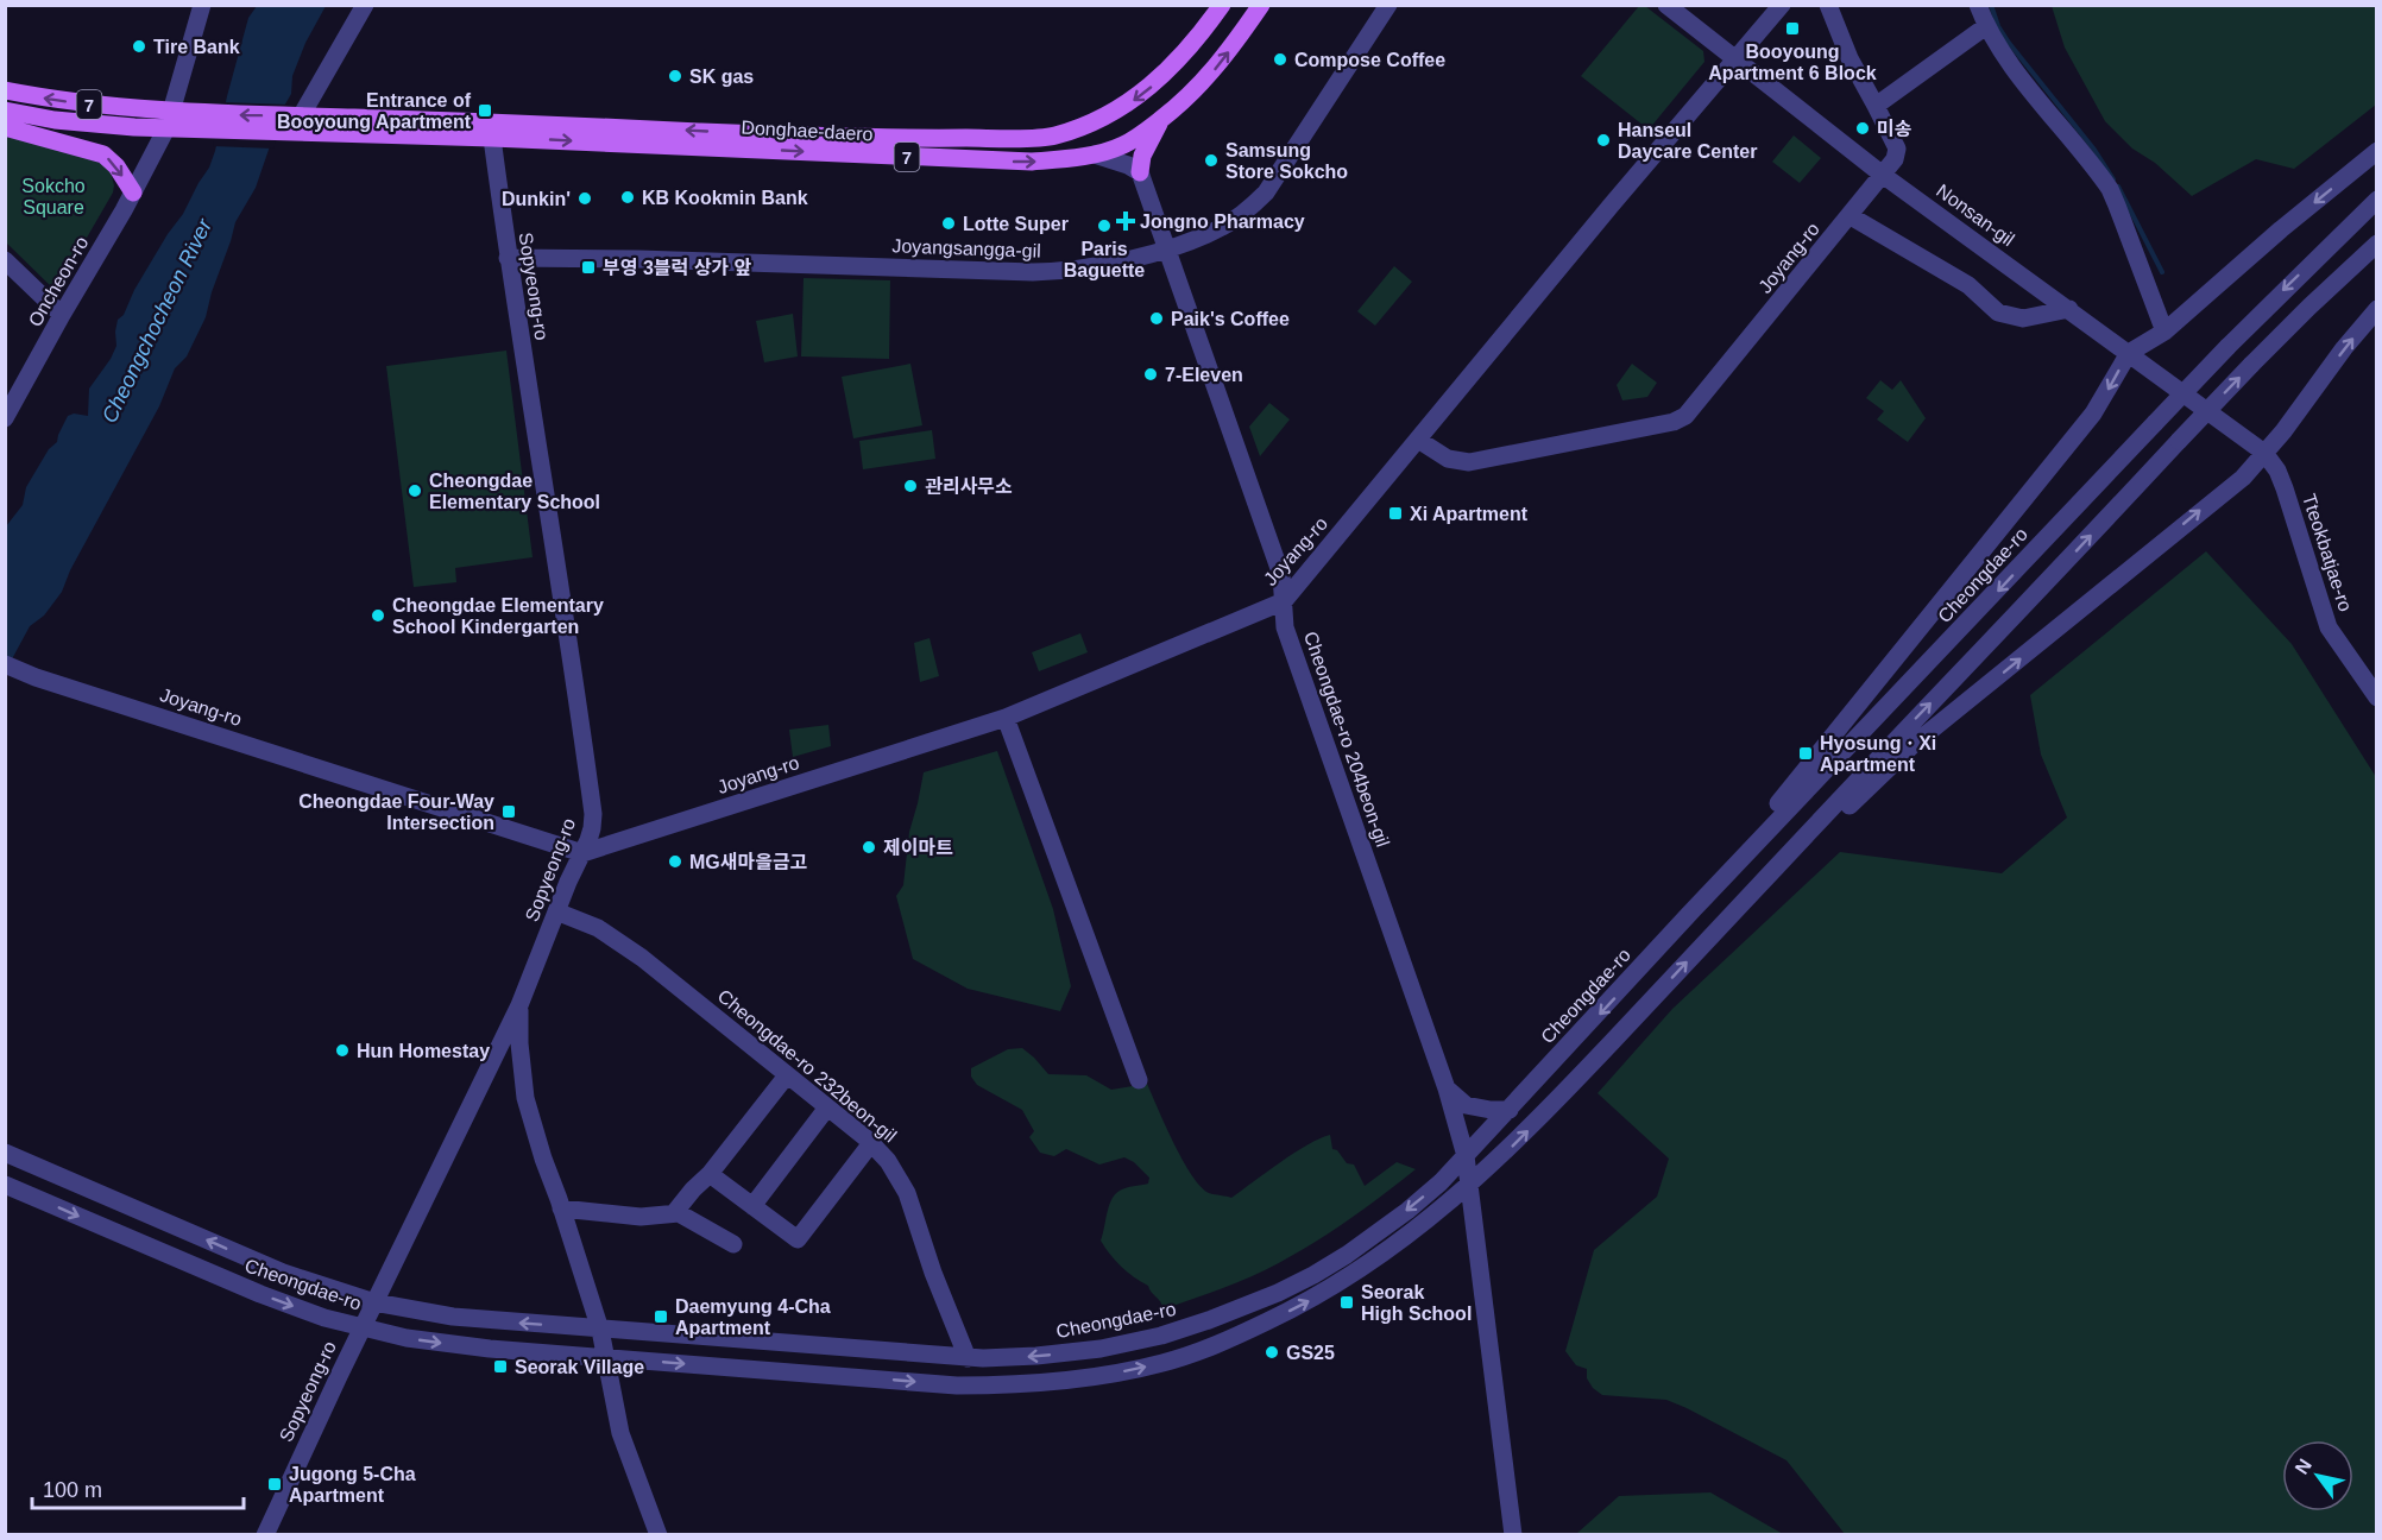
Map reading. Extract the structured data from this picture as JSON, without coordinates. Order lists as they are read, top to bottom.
{
  "streets": {
    "main road": ["7", "Donghae-daero"],
    "street": [
      "Nonsan-gil",
      "Joyangsangga-gil",
      "Joyang-ro",
      "Oncheon-ro",
      "Sopyeong-ro",
      "Tteokbatjae-ro",
      "Cheongdae-ro",
      "Cheongdae-ro 204beon-gil",
      "Cheongdae-ro 232beon-gil"
    ]
  },
  "crossings": [
    ["7", "Donghae-daero"],
    ["7", "Oncheon-ro"],
    ["Donghae-daero", "Sopyeong-ro"],
    ["Nonsan-gil", "Joyang-ro"],
    ["Nonsan-gil", "Tteokbatjae-ro"],
    ["Joyangsangga-gil", "Sopyeong-ro"],
    ["Joyangsangga-gil", "Cheongdae-ro 204beon-gil"],
    ["Joyang-ro", "Sopyeong-ro"],
    ["Joyang-ro", "Cheongdae-ro 204beon-gil"],
    ["Sopyeong-ro", "Cheongdae-ro"],
    ["Sopyeong-ro", "Cheongdae-ro 232beon-gil"],
    ["Cheongdae-ro", "Cheongdae-ro 204beon-gil"],
    ["Cheongdae-ro", "Cheongdae-ro 232beon-gil"]
  ],
  "water": ["Cheongchocheon River"],
  "parks": ["Sokcho Square"],
  "places": {
    "transit": [
      "Booyoung Apartment 6 Block",
      "Entrance of Booyoung Apartment",
      "부영 3블럭 상가 앞",
      "Xi Apartment",
      "HyosungㆍXi Apartment",
      "Cheongdae Four-Way Intersection",
      "Seorak High School",
      "Daemyung 4-Cha Apartment",
      "Seorak Village",
      "Jugong 5-Cha Apartment"
    ],
    "other": [
      "Tire Bank",
      "Compose Coffee",
      "SK gas",
      "미송",
      "Hanseul Daycare Center",
      "Samsung Store Sokcho",
      "KB Kookmin Bank",
      "Dunkin'",
      "Lotte Super",
      "Paris Baguette",
      "Paik's Coffee",
      "7-Eleven",
      "관리사무소",
      "Cheongdae Elementary School",
      "Cheongdae Elementary School Kindergarten",
      "제이마트",
      "MG새마을금고",
      "Hun Homestay",
      "GS25"
    ],
    "health": ["Jongno Pharmacy"]
  },
  "scale_bar": "100 m",
  "north": "top left"
}
